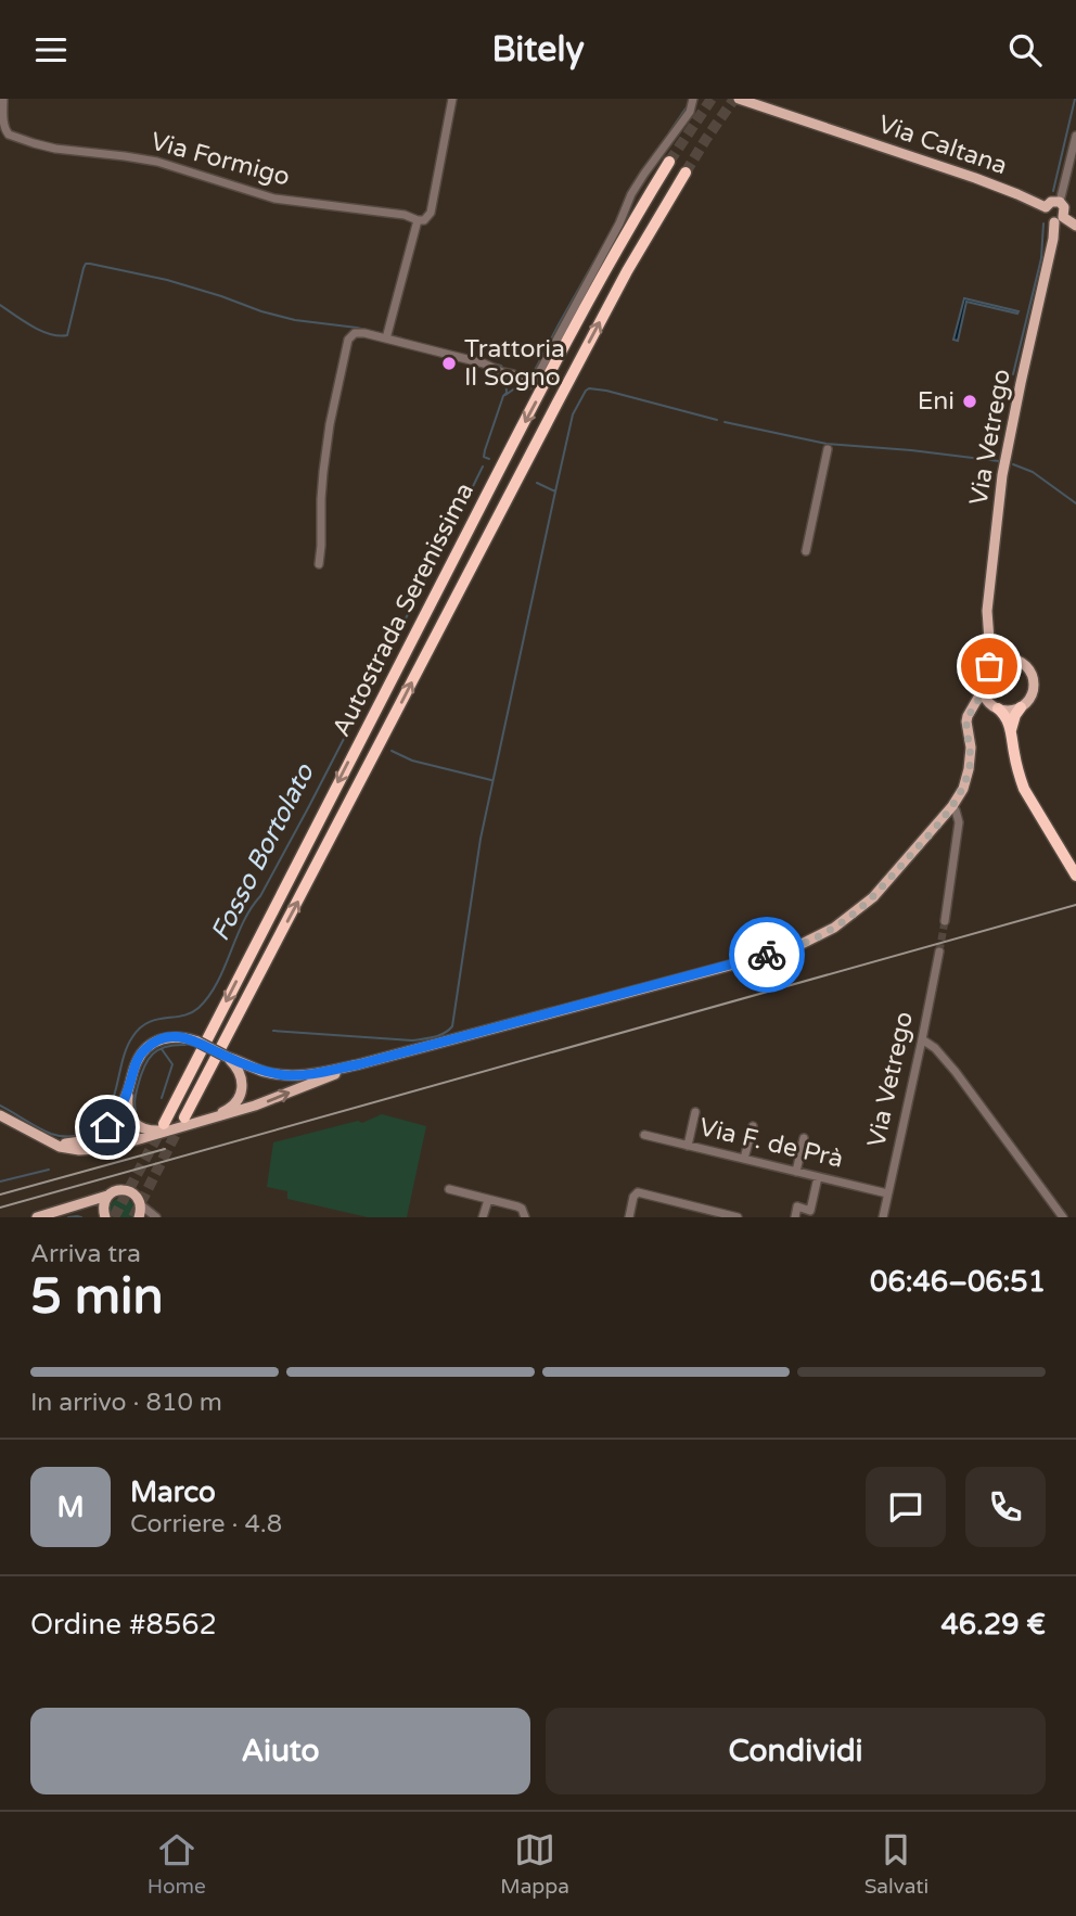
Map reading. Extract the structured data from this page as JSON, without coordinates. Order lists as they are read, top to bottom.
{
  "streets": {
    "highway": ["Autostrada Serenissima"],
    "main road": ["Via Caltana", "Via Vetrego"],
    "street": ["Via Formigo", "Via F. de Prà"]
  },
  "crossings": [
    ["Via Caltana", "Via Vetrego"],
    ["Via Vetrego", "Via F. de Prà"]
  ],
  "water": ["Fosso Bortolato"],
  "places": ["Trattoria Il Sogno", "Eni"],
  "page": {
    "header": "Bitely",
    "heading": ["5 min", "Arriva tra", "06:46–06:51"],
    "panel": [
      "Marco",
      "Corriere · 4.8",
      "Ordine #8562",
      "46.29 €"
    ],
    "bar": "In arrivo · 810 m",
    "round": "M",
    "buttons": ["Aiuto", "Condividi"],
    "tabs": ["Home", "Mappa", "Salvati"]
  }
}
